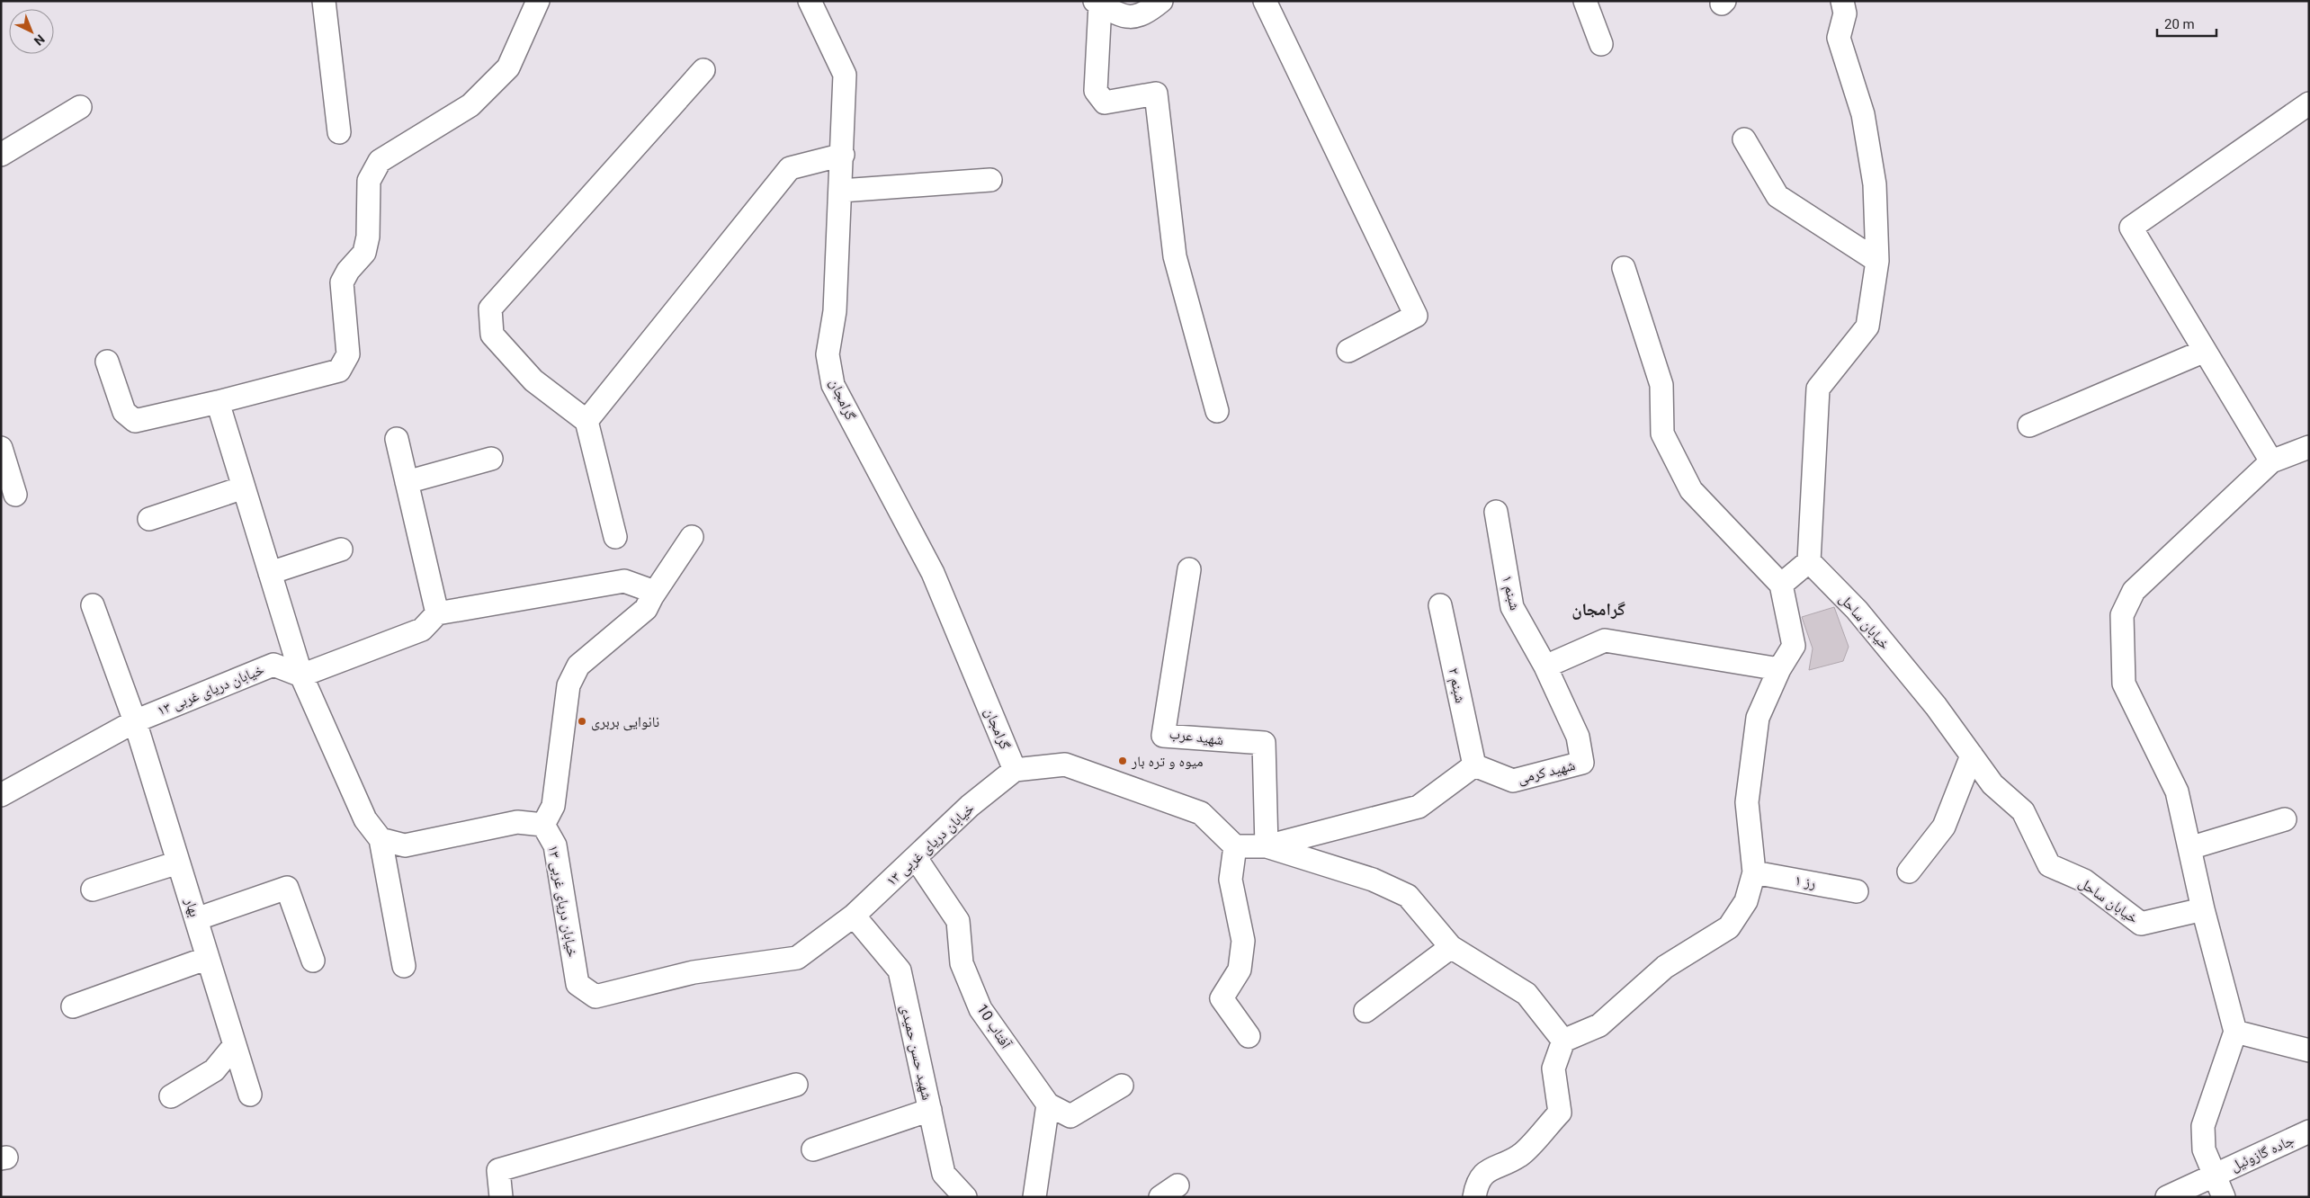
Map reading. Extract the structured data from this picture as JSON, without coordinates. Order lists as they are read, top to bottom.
{
  "streets": {
    "street": [
      "گرامجان",
      "شبنم ۱",
      "خیابان ساحل",
      "شبنم ۲",
      "خیابان دریای غربی ۱۳",
      "شهید عرب",
      "شهید کرمی",
      "رز ۱",
      "بهار",
      "آفتاب 10",
      "شهید حسن حمیدی",
      "جاده گازوئیل"
    ]
  },
  "crossings": [
    ["گرامجان", "خیابان دریای غربی ۱۳"],
    ["شبنم ۱", "شهید کرمی"],
    ["شبنم ۲", "شهید کرمی"],
    ["خیابان دریای غربی ۱۳", "بهار"],
    ["خیابان دریای غربی ۱۳", "آفتاب 10"],
    ["خیابان دریای غربی ۱۳", "شهید حسن حمیدی"]
  ],
  "districts": ["گرامجان"],
  "places": ["نانوایی بربری", "میوه و تره بار"],
  "scale_bar": "20 m",
  "north": "bottom right"
}
